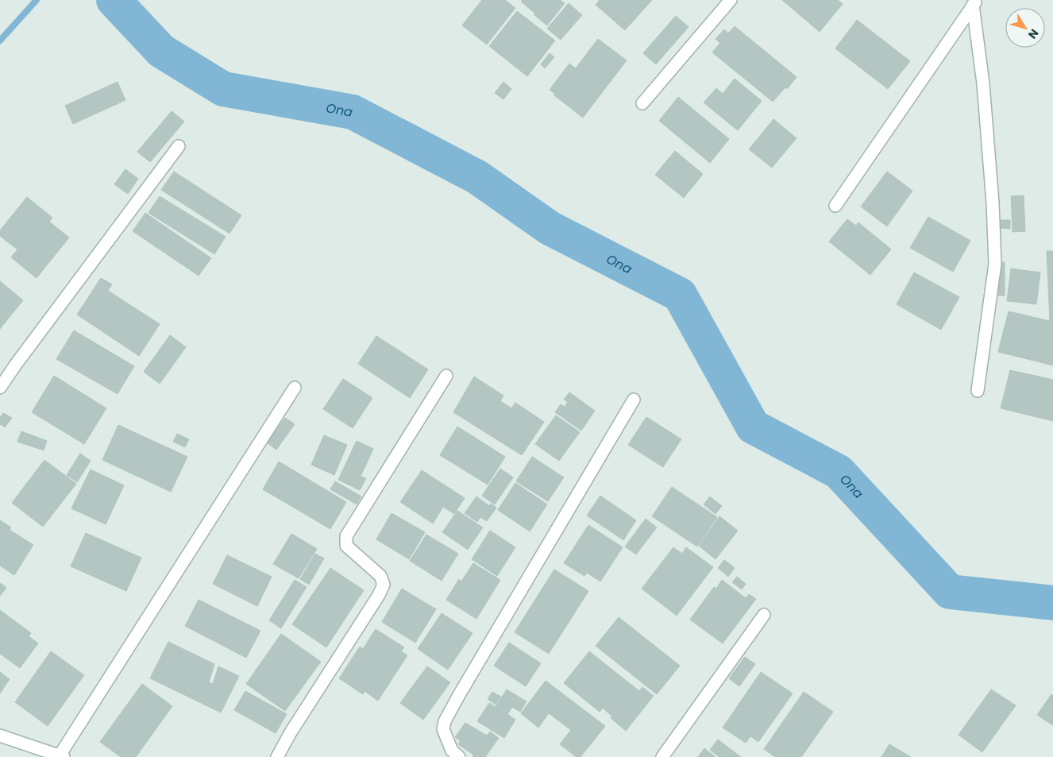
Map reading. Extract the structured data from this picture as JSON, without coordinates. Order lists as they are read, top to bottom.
{
  "water": ["Ona"],
  "north": "bottom right"
}
